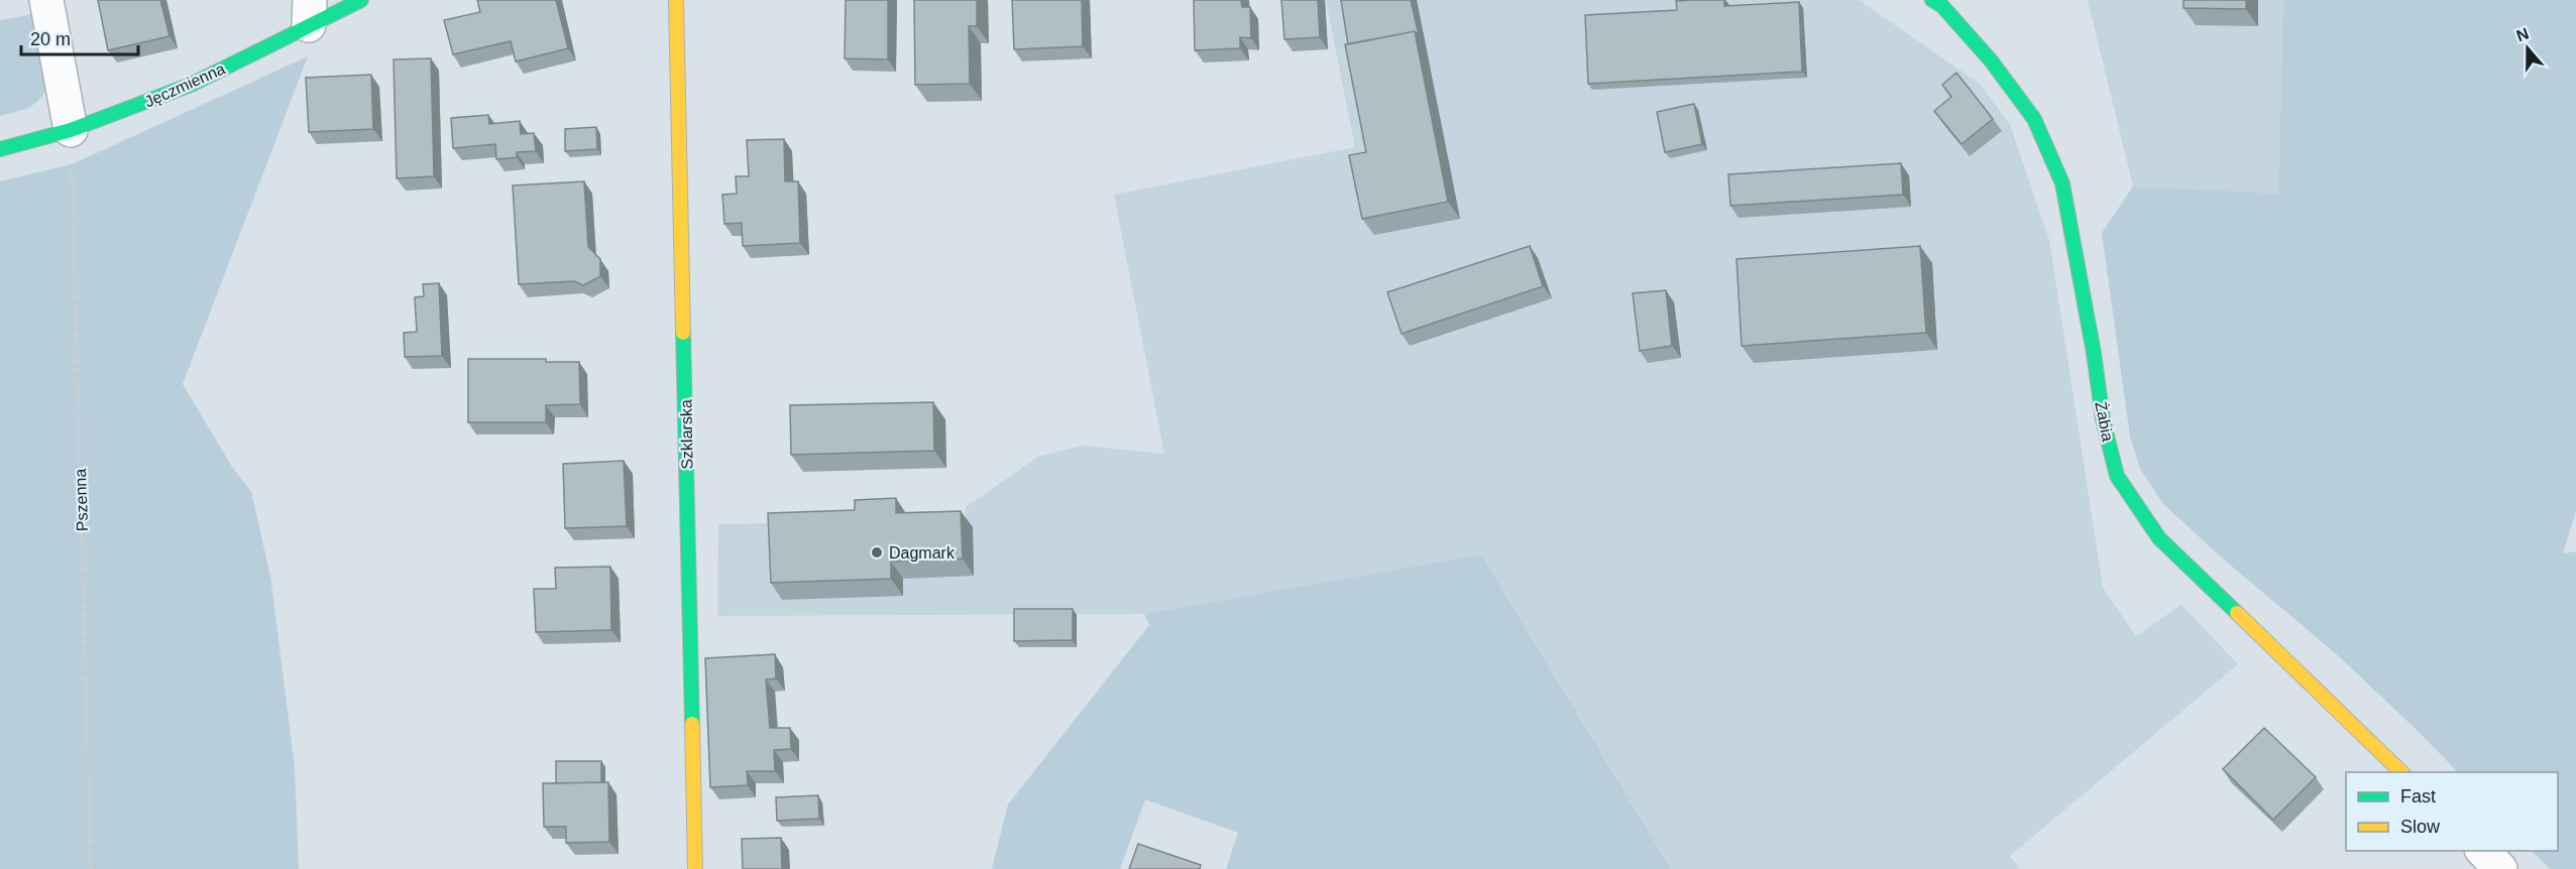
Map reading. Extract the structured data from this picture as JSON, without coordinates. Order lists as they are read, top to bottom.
{
  "streets": {
    "street": ["Jęczmienna", "Żabia", "Szklarska"],
    "path": ["Pszenna"]
  },
  "crossings": [
    ["Jęczmienna", "Pszenna"]
  ],
  "places": ["Dagmark"],
  "legend": ["Fast", "Slow"],
  "scale_bar": "20 m",
  "north": "top"
}
